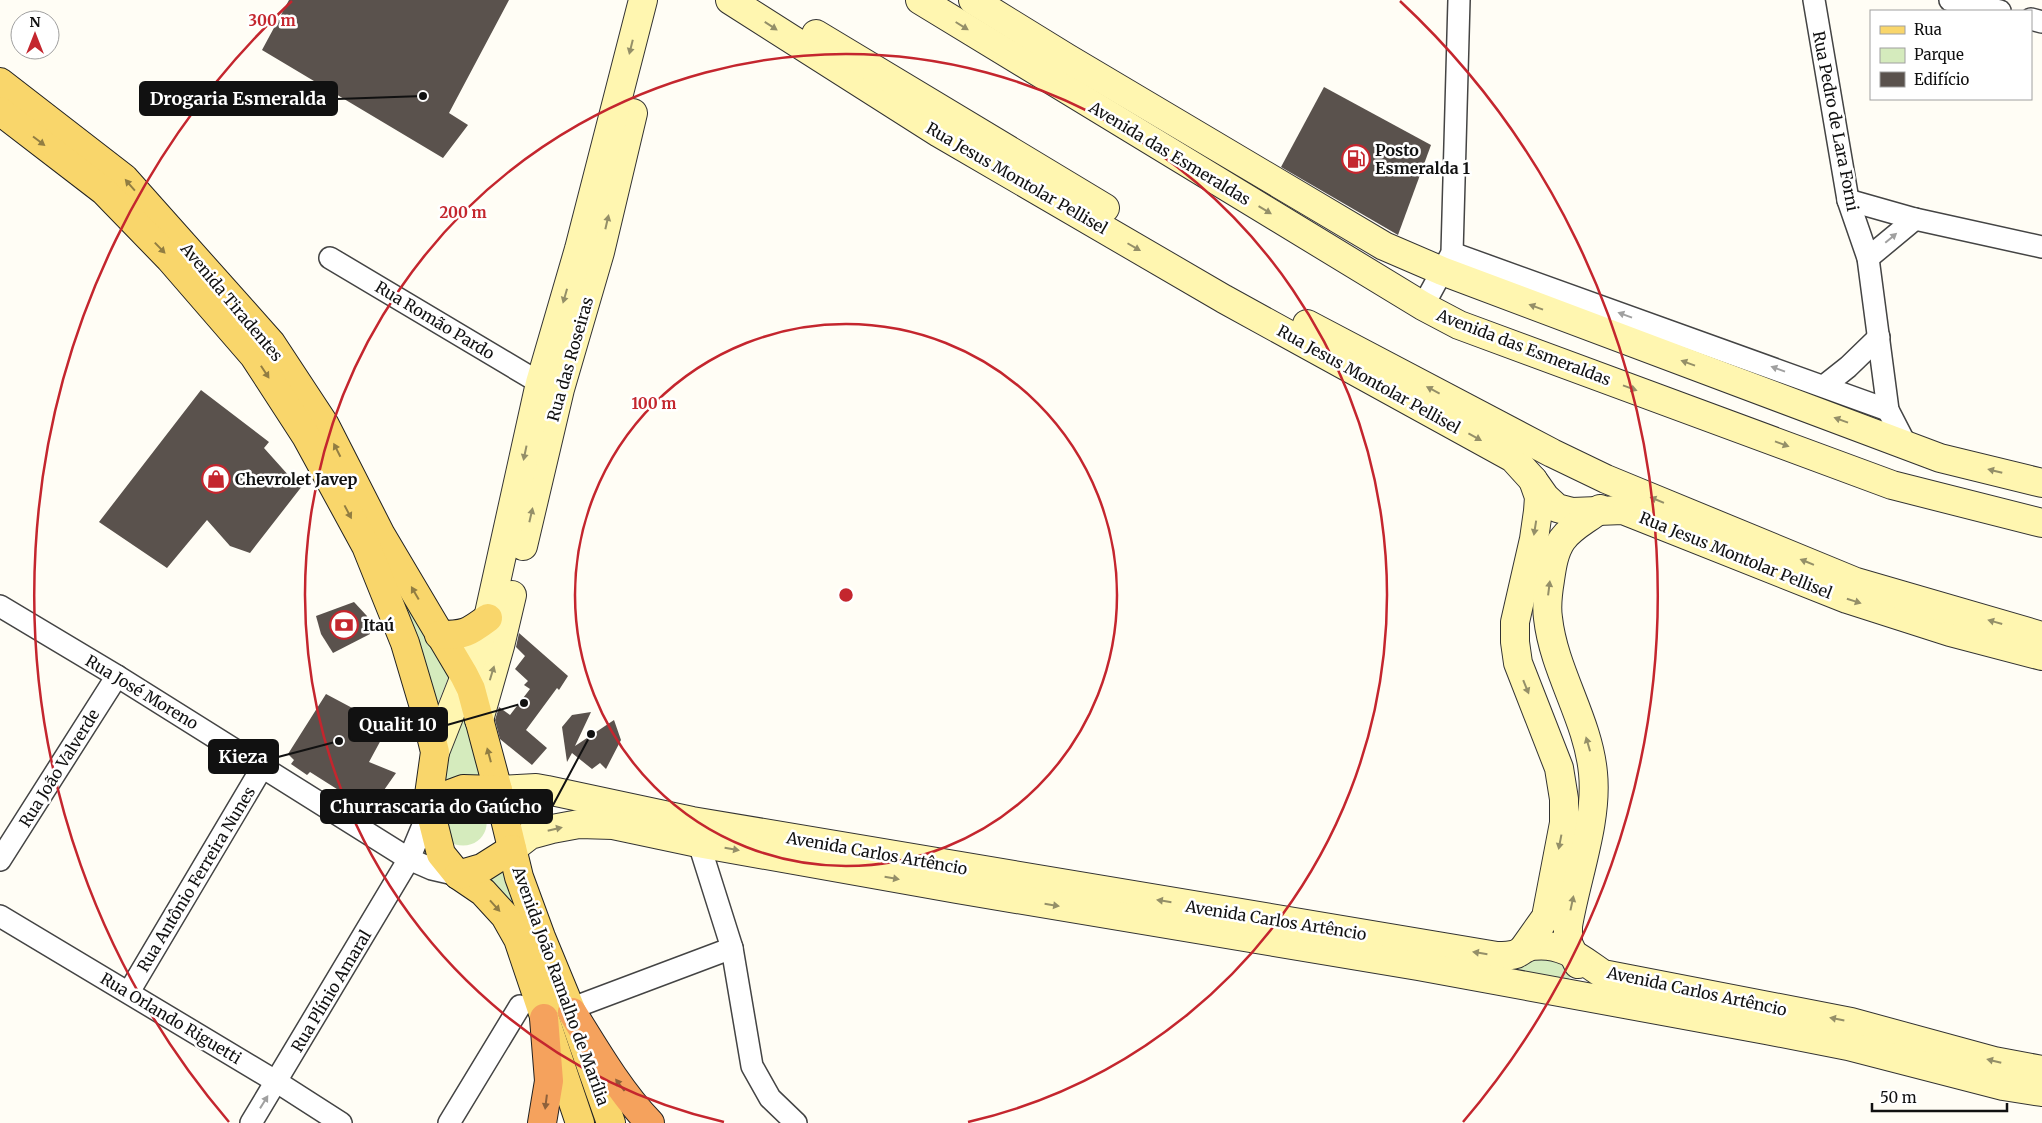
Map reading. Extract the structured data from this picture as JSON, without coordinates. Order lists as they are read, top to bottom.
{
  "streets": {
    "main road": [
      "Avenida das Esmeraldas",
      "Rua Jesus Montolar Pellisel",
      "Avenida Tiradentes",
      "Rua das Roseiras",
      "Avenida Carlos Artêncio",
      "Avenida João Ramalho de Marília"
    ],
    "street": [
      "Rua Pedro de Lara Forni",
      "Rua Romão Pardo",
      "Rua José Moreno",
      "Rua João Valverde",
      "Rua Antônio Ferreira Nunes",
      "Rua Plínio Amaral",
      "Rua Orlando Riguetti"
    ]
  },
  "crossings": [
    ["Rua Pedro de Lara Forni", "Avenida das Esmeraldas"],
    ["Avenida Tiradentes", "Rua das Roseiras"],
    ["Avenida Tiradentes", "Rua José Moreno"],
    ["Avenida Tiradentes", "Avenida Carlos Artêncio"],
    ["Avenida Tiradentes", "Avenida João Ramalho de Marília"],
    ["Avenida Tiradentes", "Rua Plínio Amaral"],
    ["Rua Romão Pardo", "Rua das Roseiras"],
    ["Rua José Moreno", "Rua João Valverde"],
    ["Rua José Moreno", "Avenida Carlos Artêncio"],
    ["Rua José Moreno", "Rua Antônio Ferreira Nunes"],
    ["Rua José Moreno", "Avenida João Ramalho de Marília"],
    ["Rua José Moreno", "Rua Plínio Amaral"],
    ["Avenida Carlos Artêncio", "Avenida João Ramalho de Marília"],
    ["Avenida Carlos Artêncio", "Rua Plínio Amaral"],
    ["Rua Antônio Ferreira Nunes", "Rua Orlando Riguetti"],
    ["Avenida João Ramalho de Marília", "Rua Plínio Amaral"],
    ["Rua Plínio Amaral", "Rua Orlando Riguetti"]
  ],
  "places": {
    "other": [
      "Drogaria Esmeralda",
      "Qualit 10",
      "Churrascaria do Gaúcho",
      "Kieza"
    ],
    "fuel station": ["Posto Esmeralda 1"],
    "shop": ["Chevrolet Javep"],
    "bank": ["Itaú"]
  },
  "legend": ["Rua", "Parque", "Edifício"],
  "scale_bar": "50 m",
  "north": "top",
  "rings": ["300 m", "200 m", "100 m"]
}
